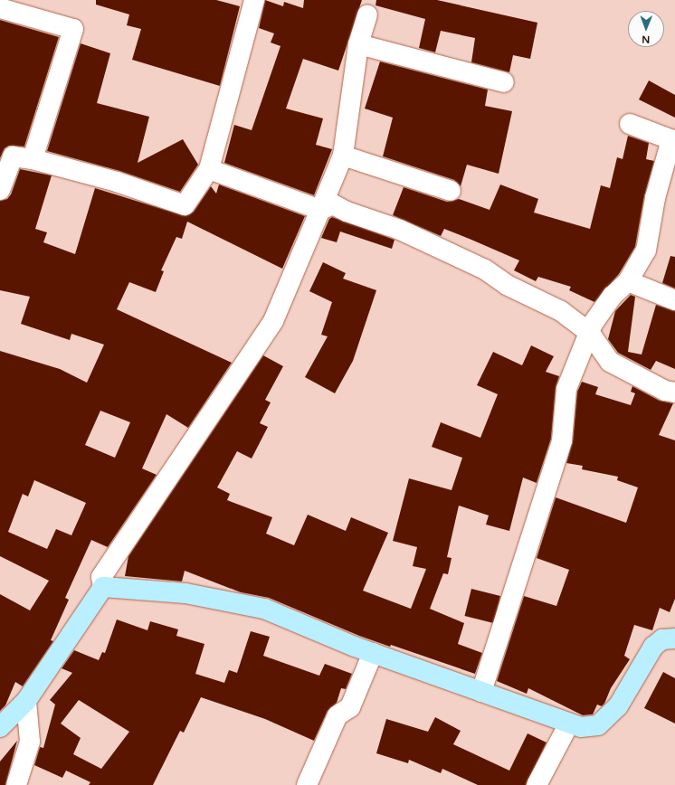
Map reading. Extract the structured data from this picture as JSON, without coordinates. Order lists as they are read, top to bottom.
{
  "north": "bottom"
}
